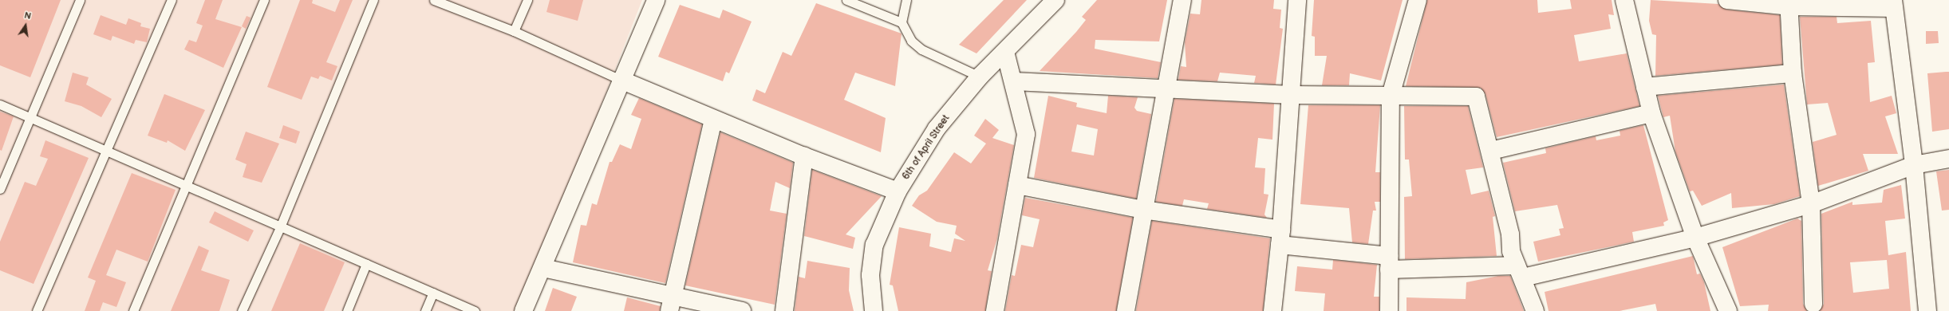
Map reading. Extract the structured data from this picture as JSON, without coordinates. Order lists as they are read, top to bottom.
{
  "streets": {
    "street": ["6th of April Street"]
  },
  "north": "top"
}
